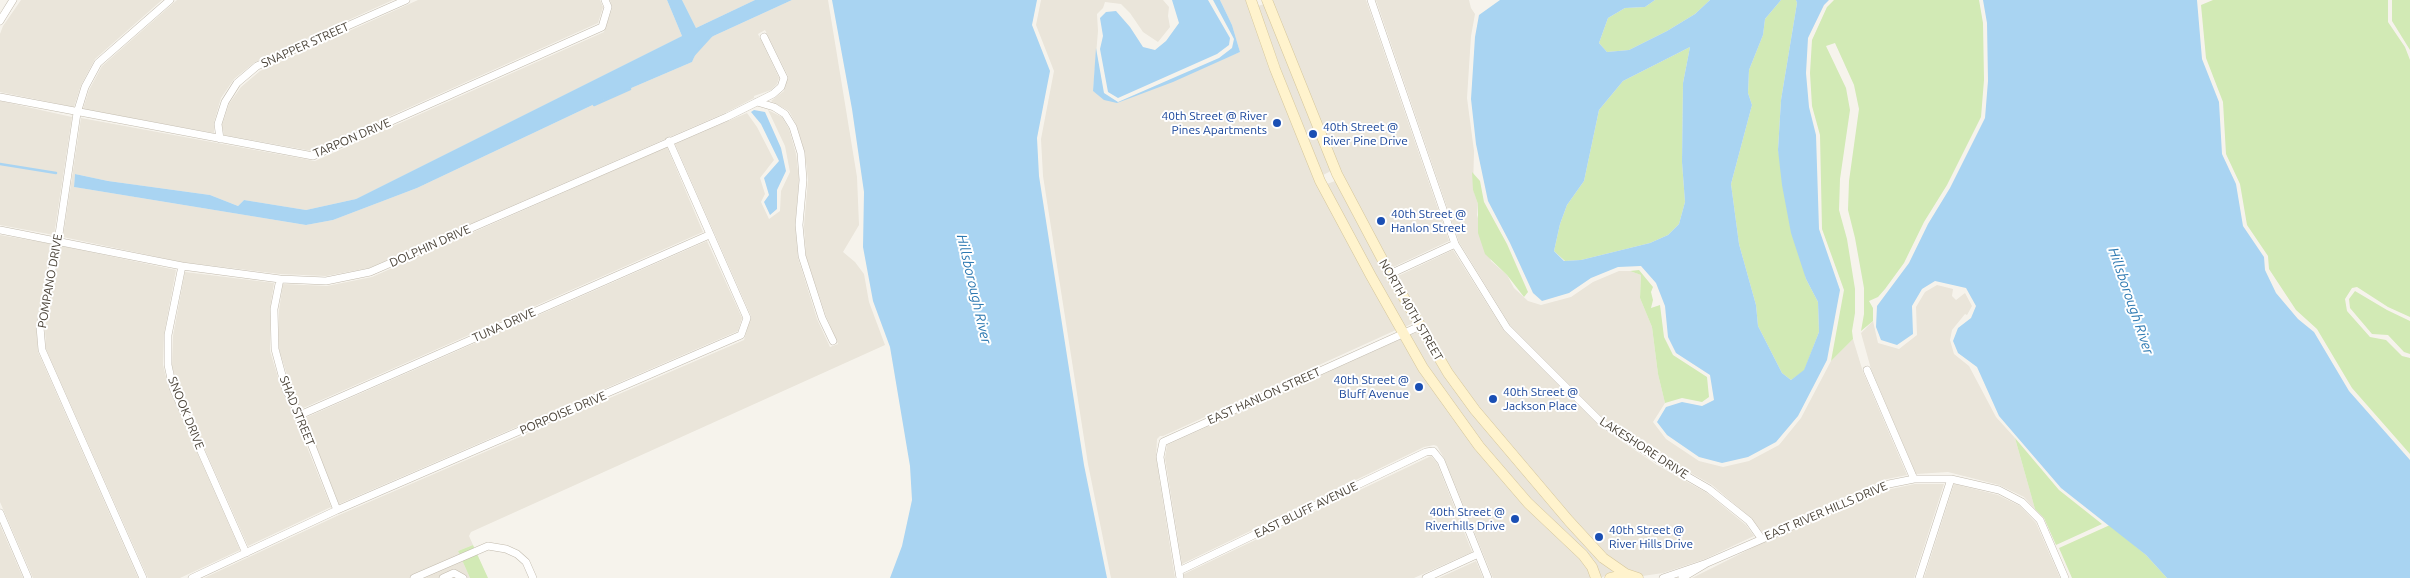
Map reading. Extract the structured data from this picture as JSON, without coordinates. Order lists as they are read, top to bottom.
{
  "streets": {
    "main road": ["NORTH 40TH STREET"],
    "street": [
      "SNAPPER STREET",
      "TARPON DRIVE",
      "DOLPHIN DRIVE",
      "POMPANO DRIVE",
      "TUNA DRIVE",
      "EAST HANLON STREET",
      "SHAD STREET",
      "SNOOK DRIVE",
      "PORPOISE DRIVE",
      "LAKESHORE DRIVE",
      "EAST BLUFF AVENUE",
      "EAST RIVER HILLS DRIVE"
    ]
  },
  "crossings": [
    ["SNAPPER STREET", "TARPON DRIVE"],
    ["TARPON DRIVE", "POMPANO DRIVE"],
    ["DOLPHIN DRIVE", "POMPANO DRIVE"],
    ["DOLPHIN DRIVE", "SHAD STREET"],
    ["DOLPHIN DRIVE", "SNOOK DRIVE"],
    ["DOLPHIN DRIVE", "PORPOISE DRIVE"],
    ["NORTH 40TH STREET", "EAST HANLON STREET"],
    ["TUNA DRIVE", "SHAD STREET"],
    ["TUNA DRIVE", "PORPOISE DRIVE"],
    ["EAST HANLON STREET", "EAST BLUFF AVENUE"],
    ["SHAD STREET", "PORPOISE DRIVE"],
    ["SNOOK DRIVE", "PORPOISE DRIVE"],
    ["LAKESHORE DRIVE", "EAST RIVER HILLS DRIVE"]
  ],
  "water": ["Hillsborough River"],
  "places": [
    "40th Street @ River Pines Apartments",
    "40th Street @ River Pine Drive",
    "40th Street @ Hanlon Street",
    "40th Street @ Bluff Avenue",
    "40th Street @ Jackson Place",
    "40th Street @ Riverhills Drive",
    "40th Street @ River Hills Drive"
  ]
}
